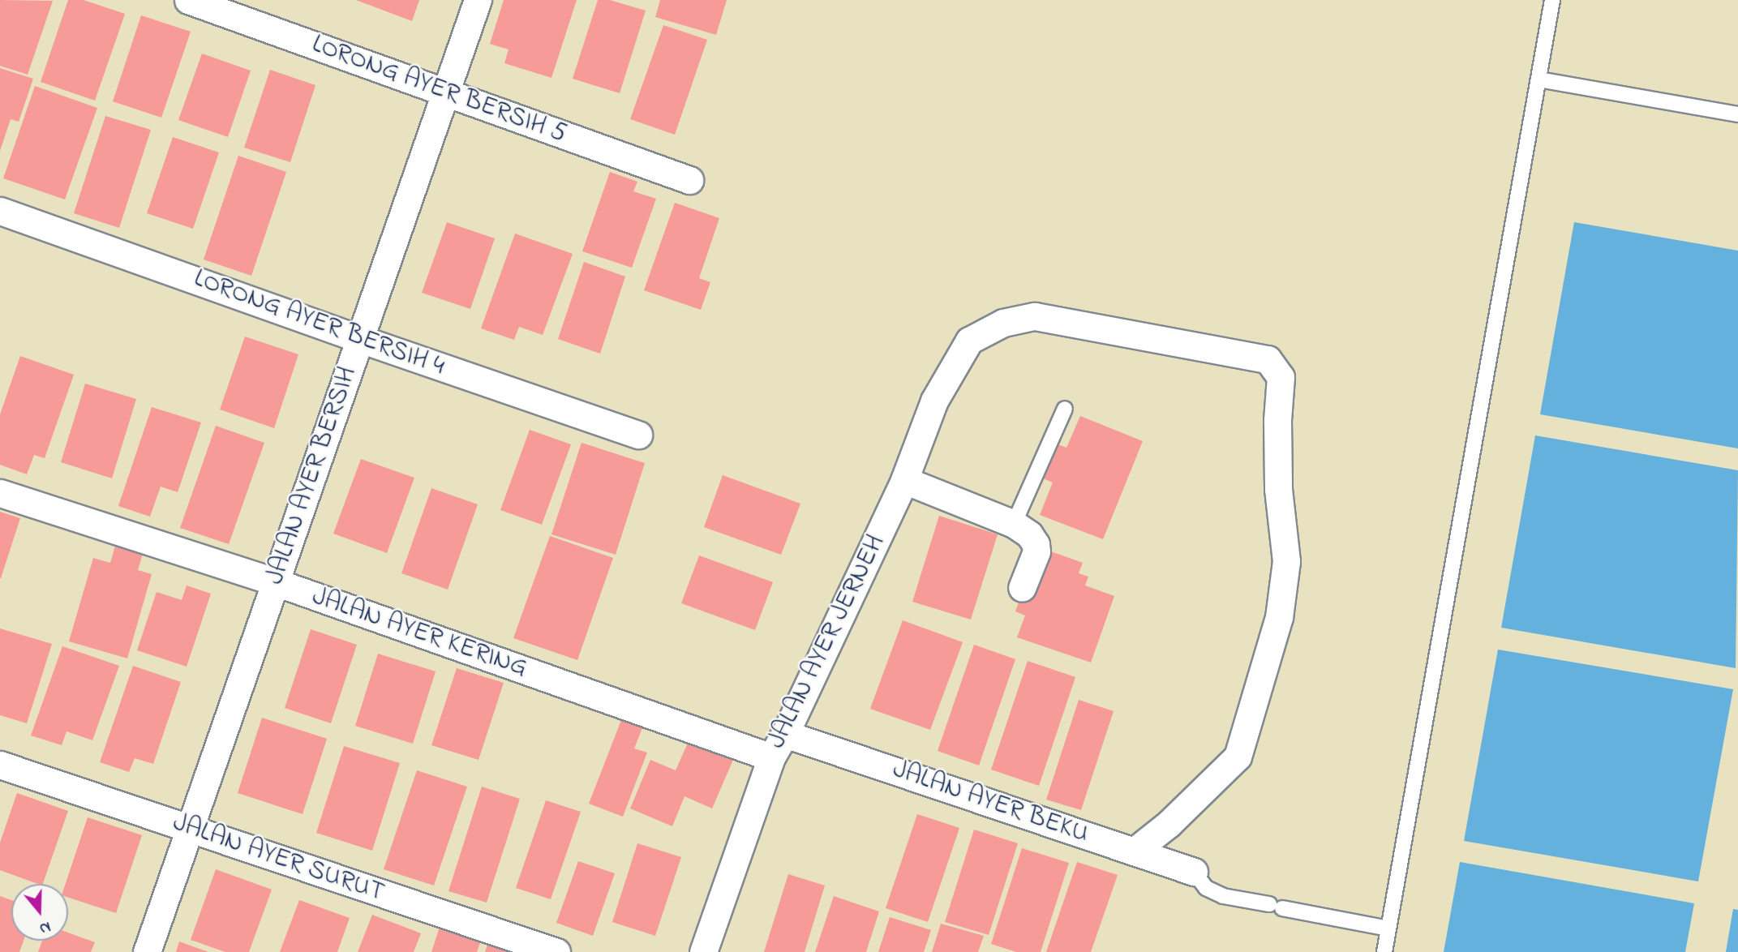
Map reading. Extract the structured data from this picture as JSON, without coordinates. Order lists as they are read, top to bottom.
{
  "streets": {
    "street": [
      "LORONG AYER BERSIH 5",
      "LORONG AYER BERSIH 4",
      "JALAN AYER BERSIH",
      "JALAN AYER KERING",
      "JALAN AYER JERNEH",
      "JALAN AYER BEKU",
      "JALAN AYER SURUT"
    ]
  },
  "crossings": [
    ["LORONG AYER BERSIH 5", "JALAN AYER BERSIH"],
    ["LORONG AYER BERSIH 4", "JALAN AYER BERSIH"],
    ["JALAN AYER BERSIH", "JALAN AYER KERING"],
    ["JALAN AYER BERSIH", "JALAN AYER SURUT"],
    ["JALAN AYER KERING", "JALAN AYER JERNEH"],
    ["JALAN AYER JERNEH", "JALAN AYER BEKU"]
  ],
  "north": "bottom"
}
